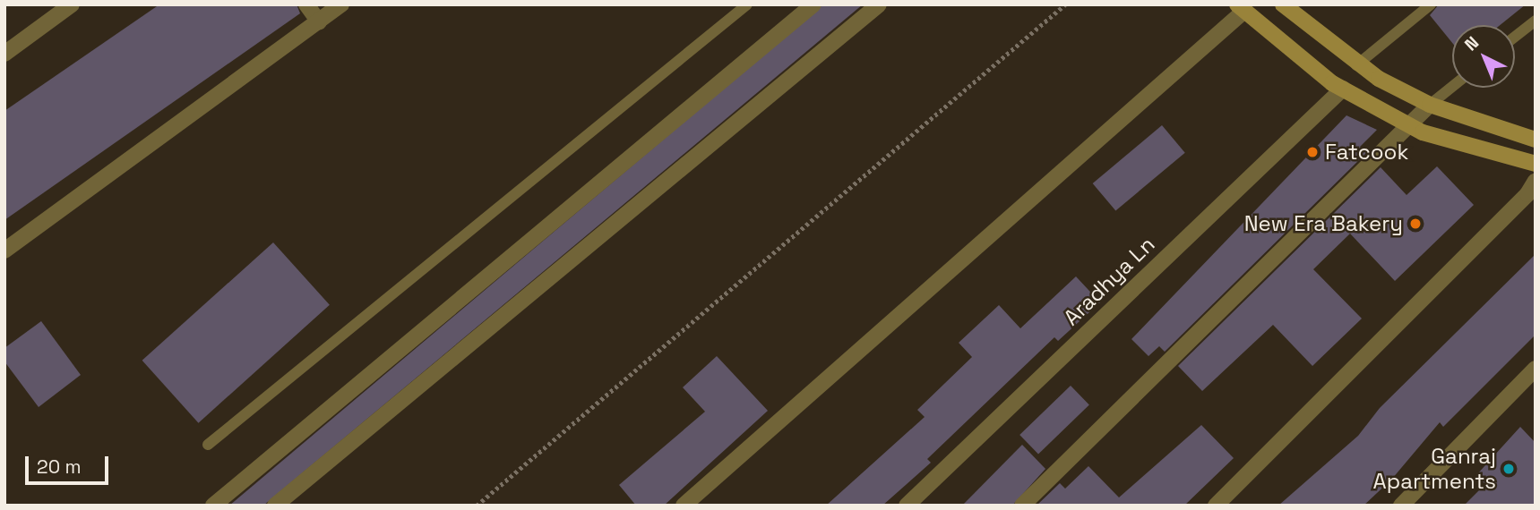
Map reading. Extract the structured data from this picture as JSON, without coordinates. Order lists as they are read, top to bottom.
{
  "streets": {
    "street": ["Aradhya Ln"]
  },
  "places": ["Fatcook", "New Era Bakery", "Ganraj Apartments"],
  "scale_bar": "20 m",
  "north": "top left"
}
